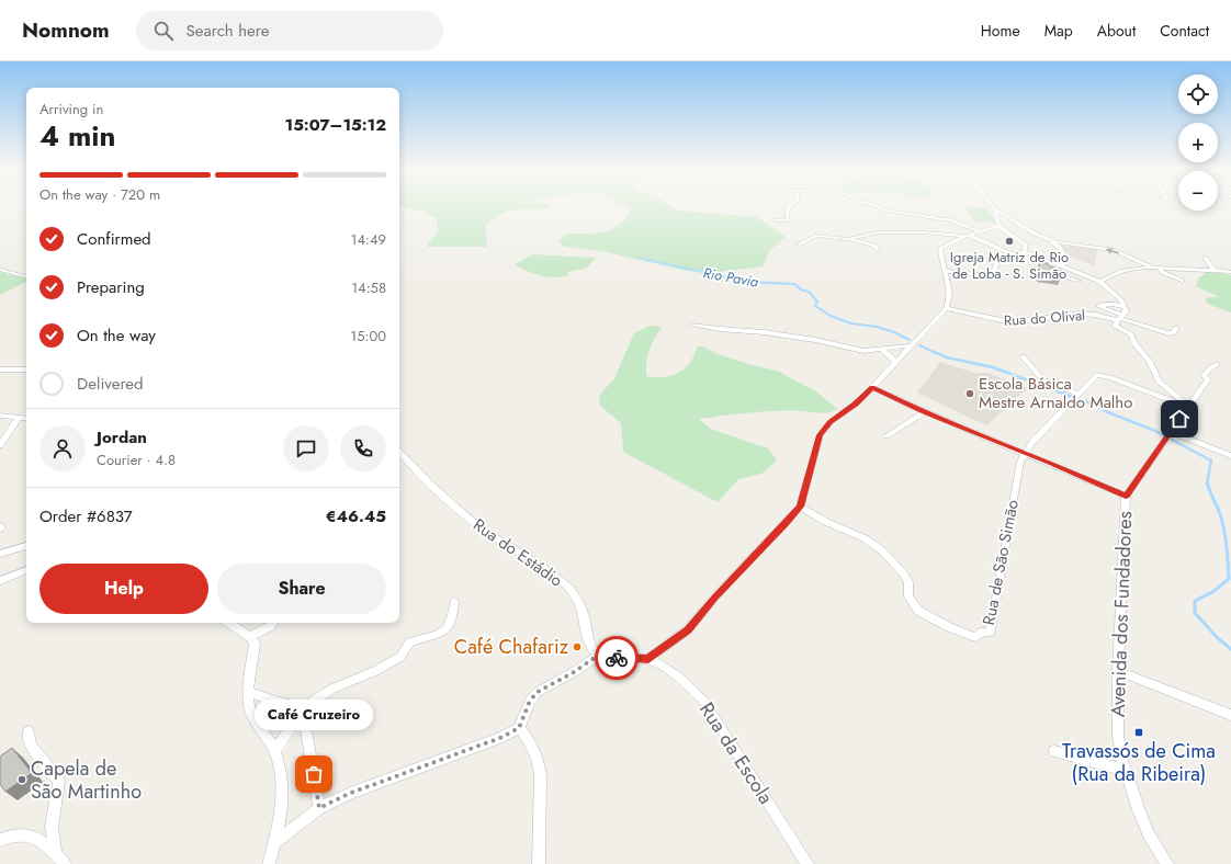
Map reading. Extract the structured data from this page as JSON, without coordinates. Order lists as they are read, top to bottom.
{
  "streets": {
    "street": [
      "Rua do Olival",
      "Rua do Estádio",
      "Rua de São Simão",
      "Avenida dos Fundadores",
      "Rua da Escola"
    ]
  },
  "crossings": [
    ["Rua de São Simão", "Avenida dos Fundadores"]
  ],
  "water": ["Rio Pavia"],
  "places": {
    "other": [
      "Igreja Matriz de Rio de Loba - S. Simão",
      "Escola Básica Mestre Arnaldo Malho",
      "Café Chafariz",
      "Café Cruzeiro",
      "Capela de São Martinho"
    ],
    "transit": ["Travassós de Cima (Rua da Ribeira)"]
  },
  "page": {
    "header": "Nomnom",
    "search": "Search here",
    "nav": [
      "Home",
      "Map",
      "About",
      "Contact"
    ],
    "map_buttons": ["+", "−"],
    "heading": ["4 min", "Arriving in", "15:07–15:12"],
    "panel": [
      "Jordan",
      "Courier · 4.8",
      "Order #6837",
      "€46.45"
    ],
    "bar": "On the way · 720 m",
    "list": [
      ["Confirmed", "14:49"],
      ["Preparing", "14:58"],
      ["On the way", "15:00"],
      "Delivered"
    ],
    "buttons": ["Help", "Share"],
    "bubble": "Café Cruzeiro"
  }
}
